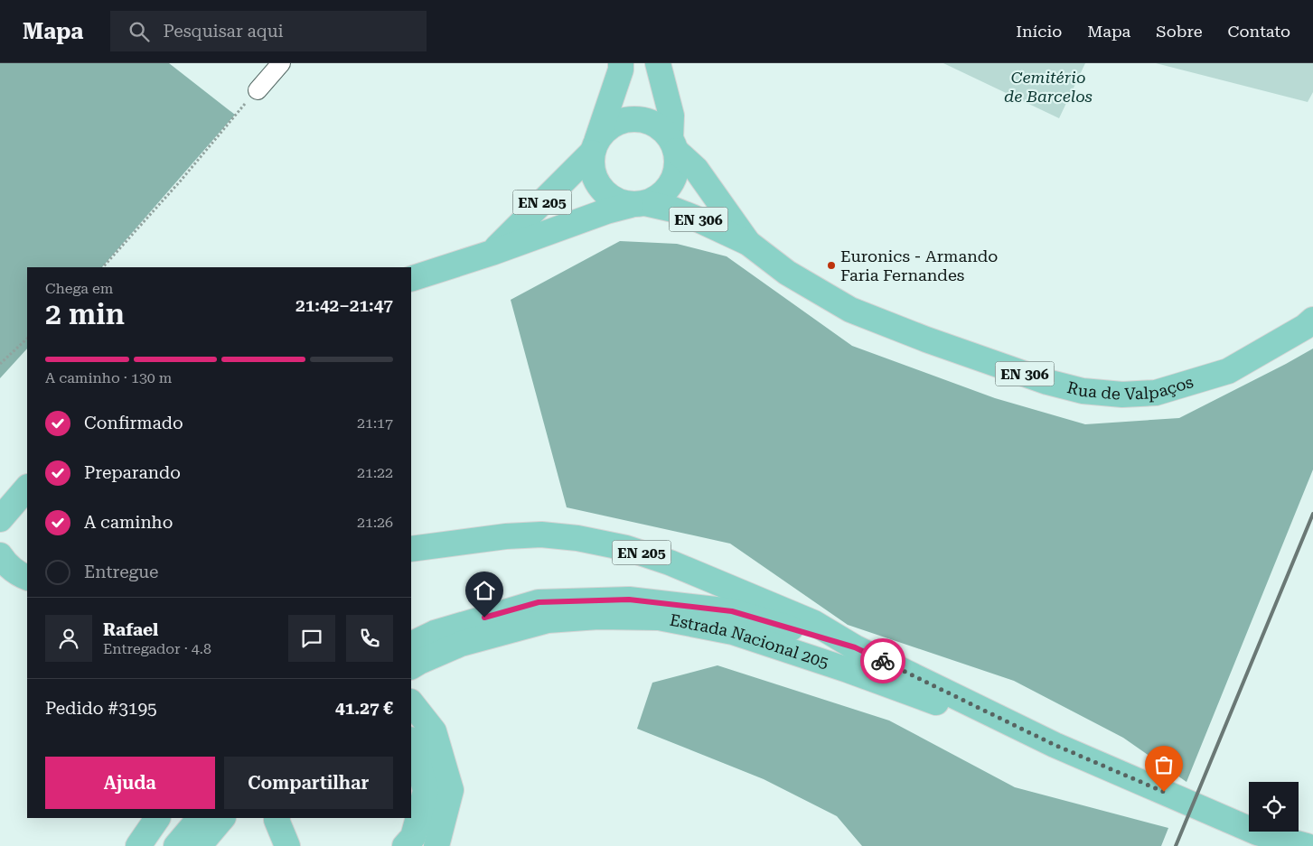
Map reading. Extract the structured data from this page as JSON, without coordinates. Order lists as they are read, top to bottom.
{
  "streets": {
    "main road": [
      "EN 205",
      "EN 306",
      "Rua de Valpaços",
      "Estrada Nacional 205"
    ]
  },
  "crossings": [
    ["EN 205", "Rua de Valpaços"],
    ["EN 205", "Estrada Nacional 205"]
  ],
  "parks": ["Cemitério de Barcelos"],
  "places": ["Euronics - Armando Faria Fernandes"],
  "page": {
    "header": "Mapa",
    "search": "Pesquisar aqui",
    "nav": [
      "Início",
      "Mapa",
      "Sobre",
      "Contato"
    ],
    "heading": ["2 min", "Chega em", "21:42–21:47"],
    "panel": [
      "Rafael",
      "Entregador · 4.8",
      "Pedido #3195",
      "41.27 €"
    ],
    "bar": "A caminho · 130 m",
    "list": [
      ["Confirmado", "21:17"],
      ["Preparando", "21:22"],
      ["A caminho", "21:26"],
      "Entregue"
    ],
    "buttons": ["Ajuda", "Compartilhar"]
  }
}
